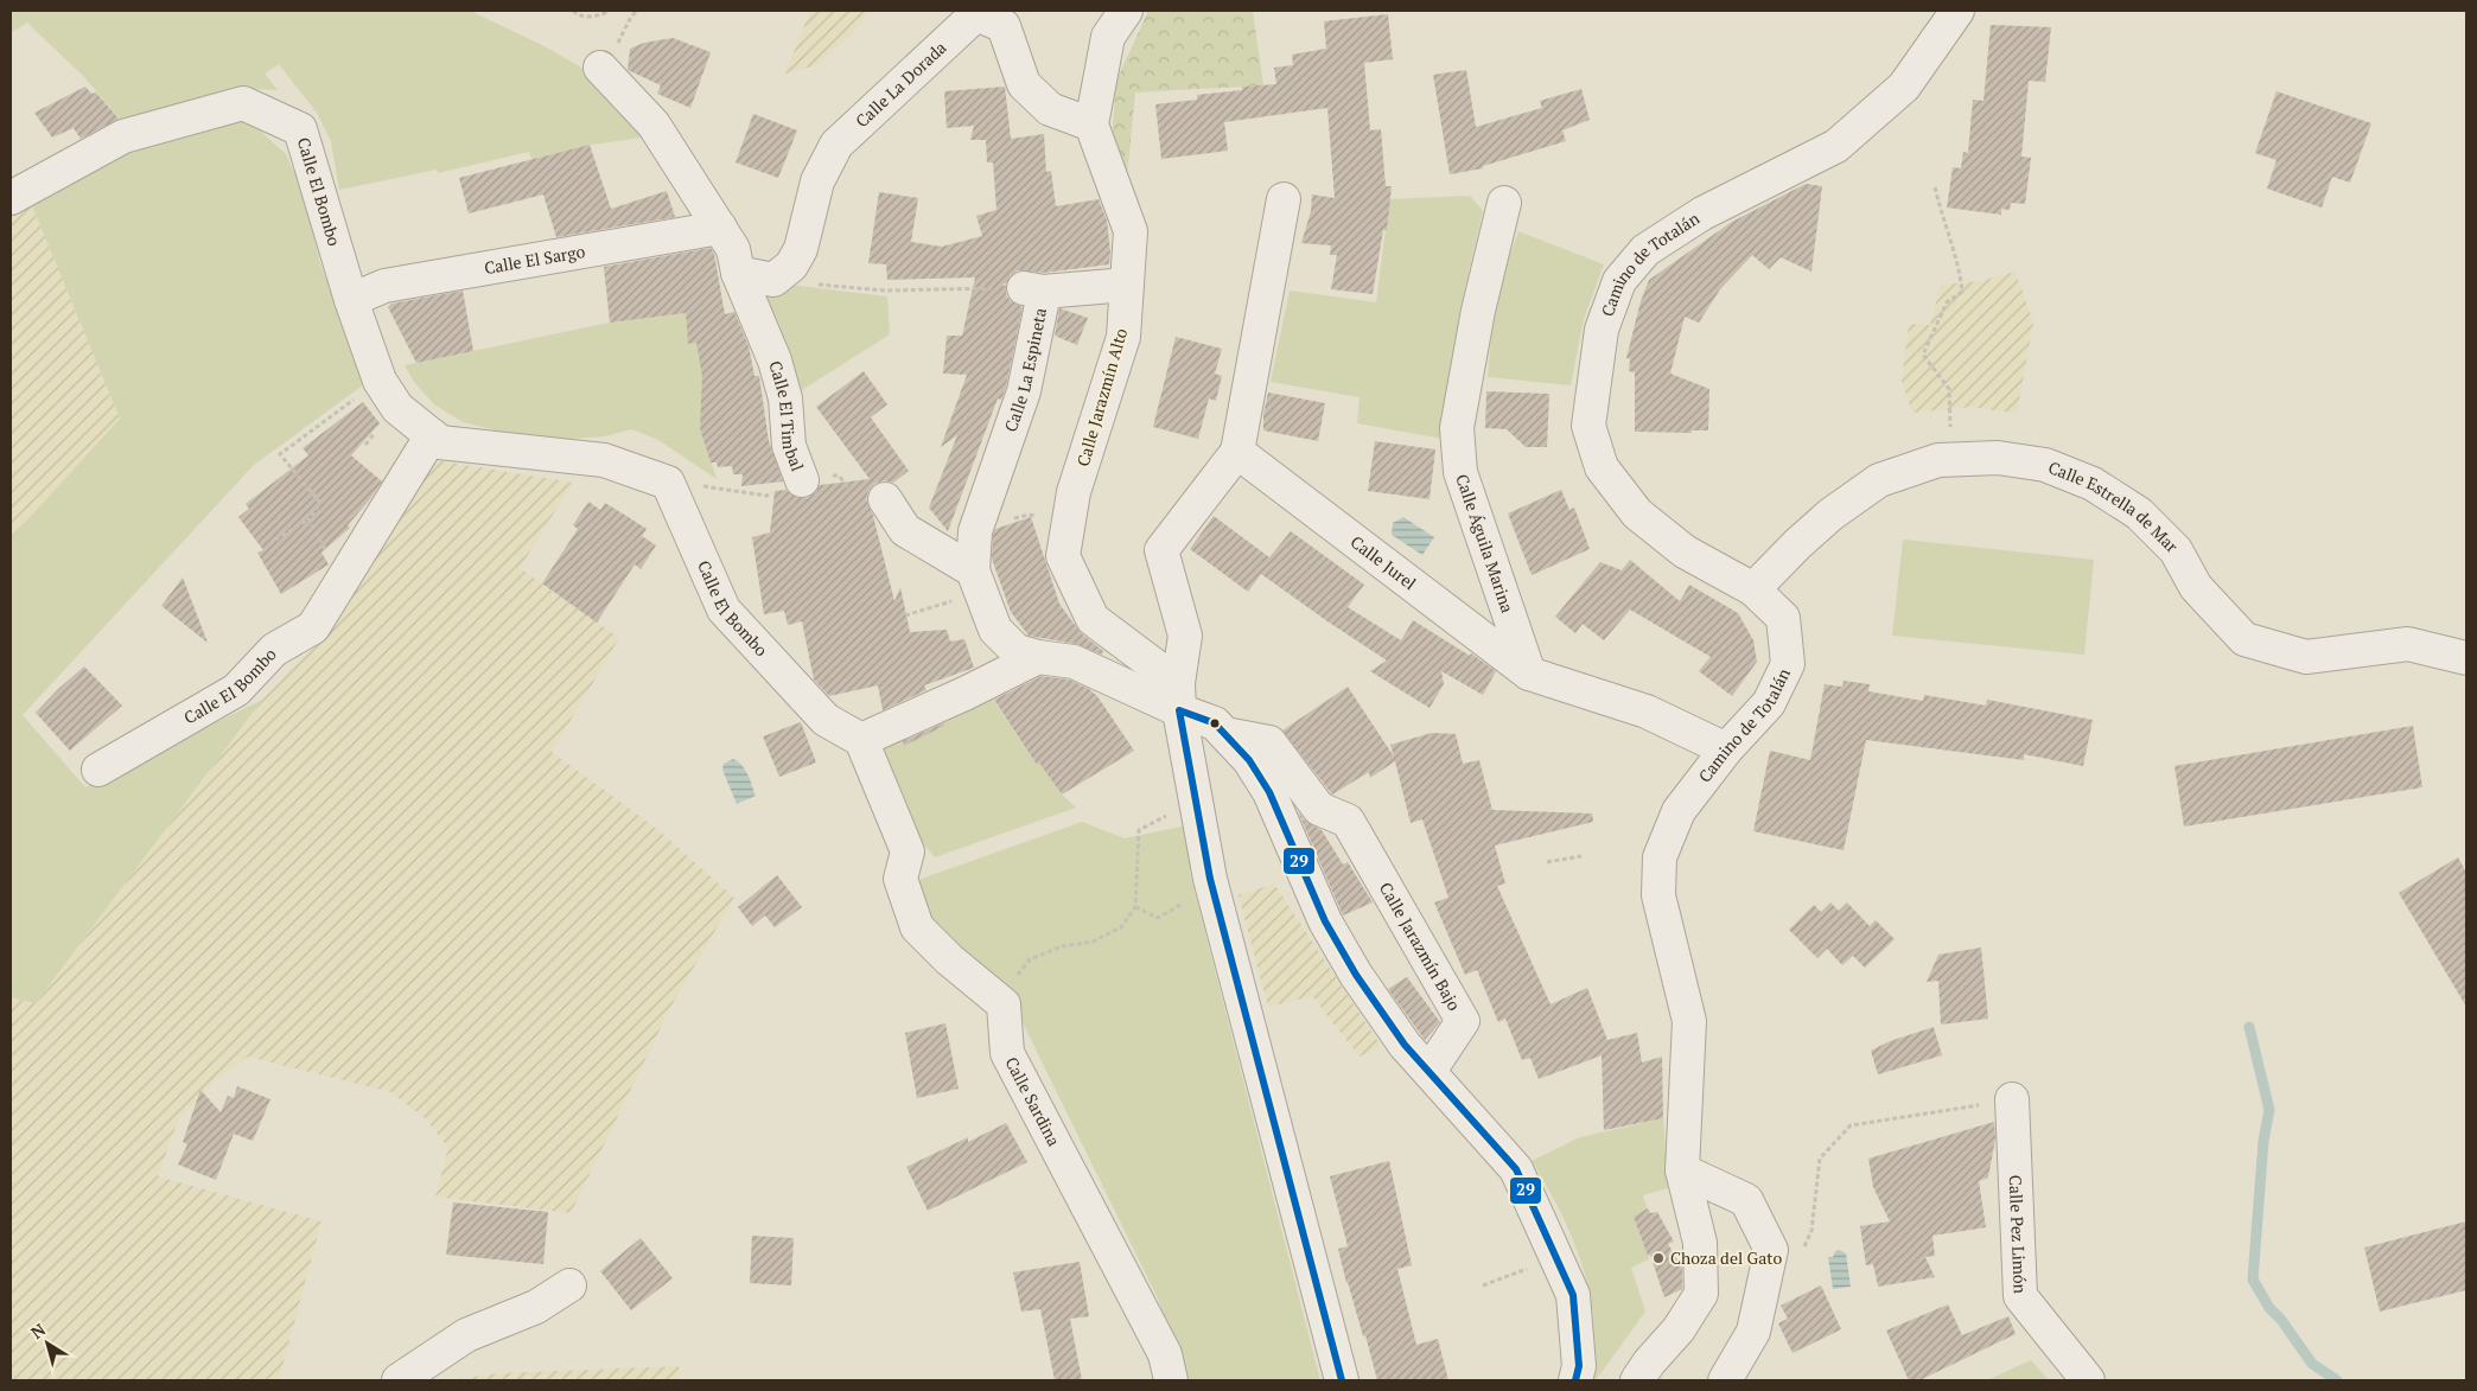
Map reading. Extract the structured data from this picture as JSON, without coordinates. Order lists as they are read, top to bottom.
{
  "streets": {
    "street": [
      "Calle La Dorada",
      "Calle El Bombo",
      "Calle El Sargo",
      "Camino de Totalán",
      "Calle La Espineta",
      "Calle Jarazmín Alto",
      "Calle El Timbal",
      "Calle Estrella de Mar",
      "Calle Águila Marina",
      "Calle Jurel",
      "Calle Jarazmín Bajo",
      "Calle Sardina",
      "Calle Pez Limón"
    ]
  },
  "crossings": [
    ["Calle La Dorada", "Calle La Espineta"],
    ["Calle La Dorada", "Calle Jarazmín Alto"],
    ["Calle El Bombo", "Calle El Sargo"],
    ["Calle El Sargo", "Calle El Timbal"],
    ["Camino de Totalán", "Calle Estrella de Mar"],
    ["Calle Águila Marina", "Calle Jurel"]
  ],
  "places": ["Choza del Gato"],
  "lines": ["transit line 29"],
  "north": "top left"
}
